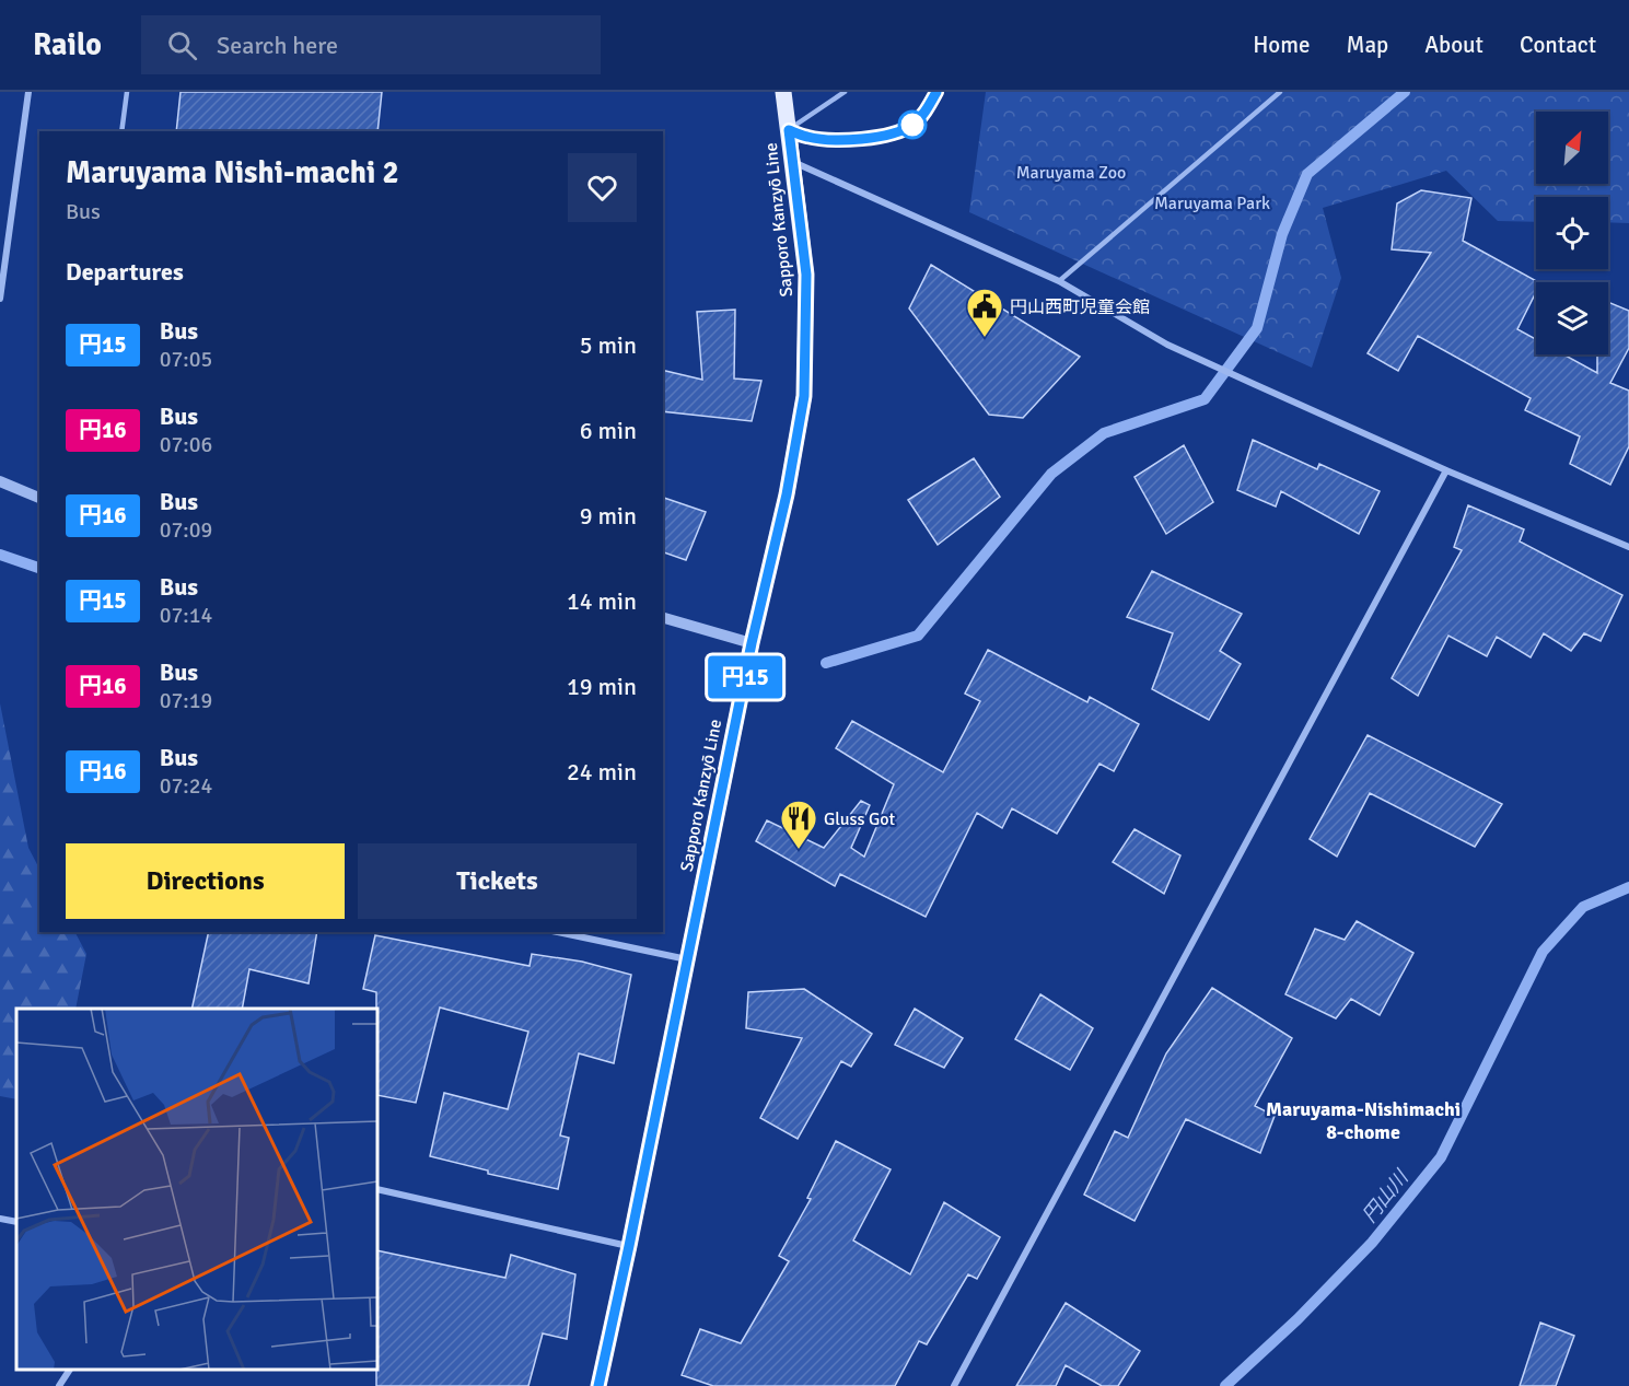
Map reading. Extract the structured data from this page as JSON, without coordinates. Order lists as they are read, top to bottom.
{
  "streets": {
    "main road": ["Sapporo Kanzyō Line"]
  },
  "districts": ["Maruyama-Nishimachi 8-chome"],
  "water": ["円山川"],
  "parks": ["Maruyama Zoo", "Maruyama Park"],
  "places": {
    "public building": ["円山西町児童会館"],
    "restaurant": ["Gluss Got"]
  },
  "lines": ["bus line 円15"],
  "north": "top right",
  "page": {
    "header": "Railo",
    "search": "Search here",
    "nav": [
      "Home",
      "Map",
      "About",
      "Contact"
    ],
    "on_map": "円15",
    "heading": [
      ["Maruyama Nishi-machi 2", "Bus"],
      "Departures"
    ],
    "list": [
      {
        "mark": "円15",
        "name": "Bus",
        "note": "07:05",
        "value": "5 min"
      },
      {
        "mark": "円16",
        "name": "Bus",
        "note": "07:06",
        "value": "6 min"
      },
      {
        "mark": "円16",
        "name": "Bus",
        "note": "07:09",
        "value": "9 min"
      },
      {
        "mark": "円15",
        "name": "Bus",
        "note": "07:14",
        "value": "14 min"
      },
      {
        "mark": "円16",
        "name": "Bus",
        "note": "07:19",
        "value": "19 min"
      },
      {
        "mark": "円16",
        "name": "Bus",
        "note": "07:24",
        "value": "24 min"
      }
    ],
    "buttons": ["Directions", "Tickets"]
  }
}
